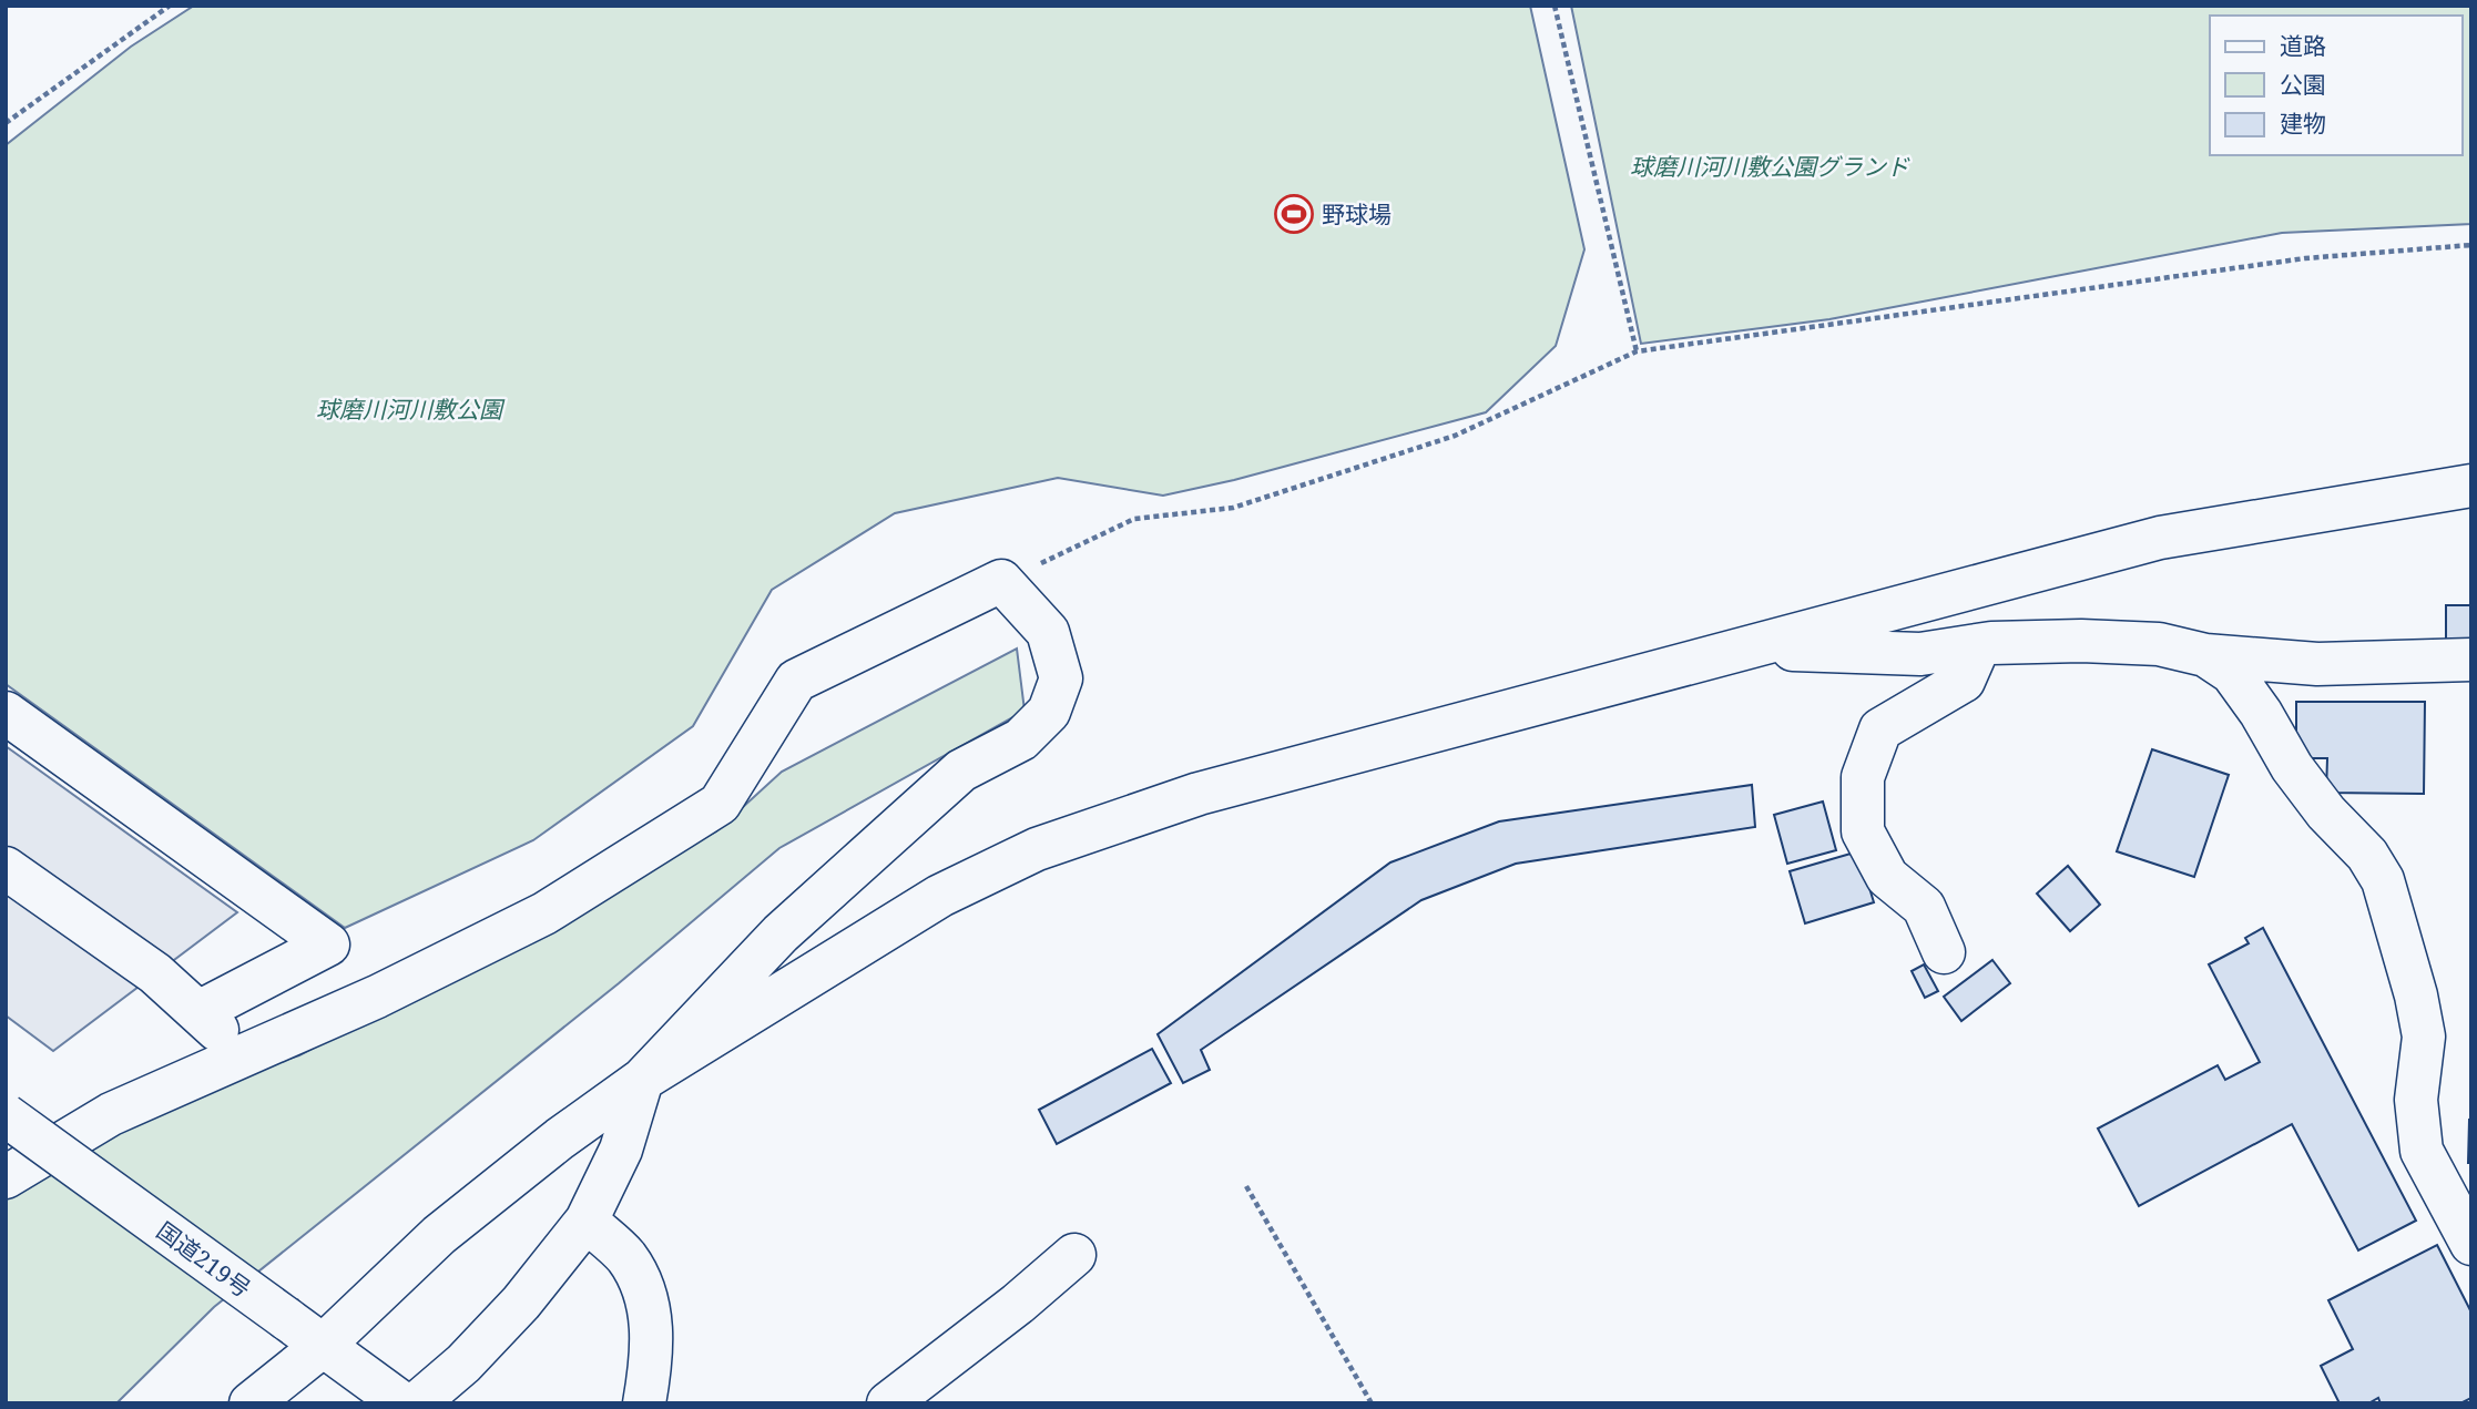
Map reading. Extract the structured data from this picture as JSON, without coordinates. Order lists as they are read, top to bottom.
{
  "streets": {
    "main road": ["国道219号"]
  },
  "parks": ["球磨川河川敷公園グランド", "球磨川河川敷公園"],
  "places": {
    "sports": ["野球場"]
  },
  "legend": ["道路", "公園", "建物"]
}
